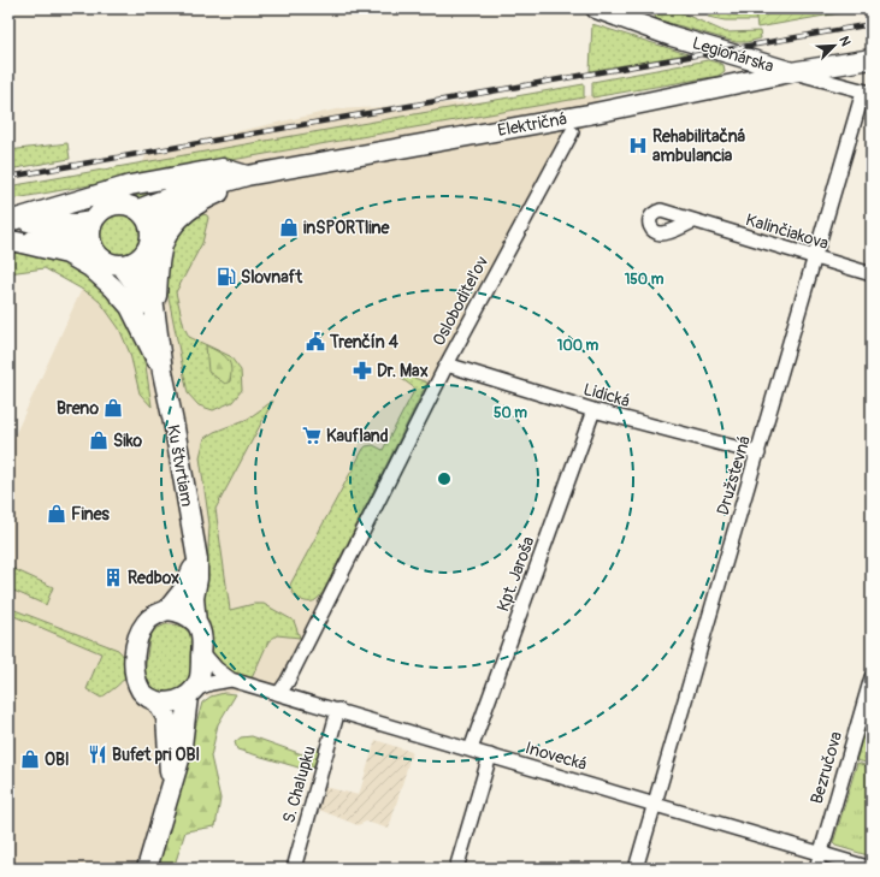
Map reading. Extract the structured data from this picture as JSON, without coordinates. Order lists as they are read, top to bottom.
{
  "streets": {
    "street": [
      "Legionárska",
      "Električná",
      "Kalinčiakova",
      "Osloboditeľov",
      "Lidická",
      "Ku štvrtiam",
      "Družstevná",
      "Kpt. Jaroša",
      "Inovecká",
      "Bezručova",
      "S. Chalupku"
    ]
  },
  "crossings": [
    ["Legionárska", "Električná"],
    ["Legionárska", "Družstevná"],
    ["Električná", "Ku štvrtiam"],
    ["Kalinčiakova", "Družstevná"],
    ["Osloboditeľov", "Lidická"],
    ["Osloboditeľov", "Inovecká"],
    ["Lidická", "Družstevná"],
    ["Lidická", "Kpt. Jaroša"],
    ["Ku štvrtiam", "Inovecká"],
    ["Družstevná", "Inovecká"],
    ["Kpt. Jaroša", "Inovecká"],
    ["Inovecká", "Bezručova"],
    ["Inovecká", "S. Chalupku"]
  ],
  "places": {
    "hospital": ["Rehabilitačná ambulancia"],
    "shop": [
      "inSPORTline",
      "Breno",
      "Siko",
      "Fines",
      "OBI"
    ],
    "fuel station": ["Slovnaft"],
    "public building": ["Trenčín 4"],
    "pharmacy": ["Dr. Max"],
    "supermarket": ["Kaufland"],
    "building": ["Redbox"],
    "restaurant": ["Bufet pri OBI"]
  },
  "north": "top right",
  "rings": ["150 m", "100 m", "50 m"]
}
